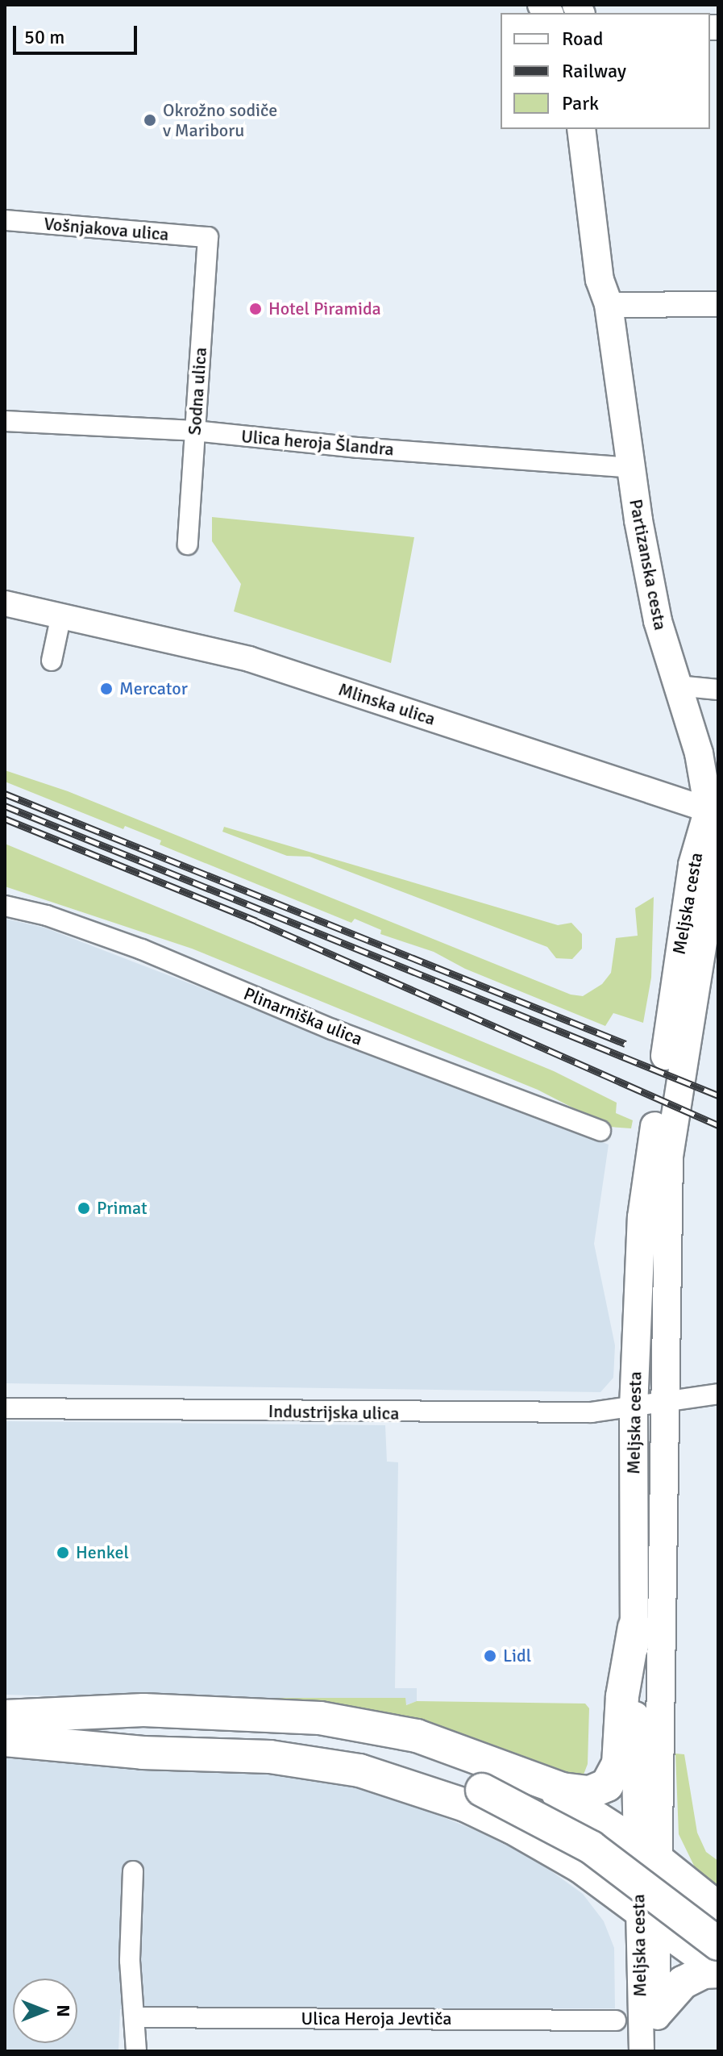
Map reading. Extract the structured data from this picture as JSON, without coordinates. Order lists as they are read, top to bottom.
{
  "streets": {
    "main road": ["Partizanska cesta", "Meljska cesta"],
    "street": [
      "Vošnjakova ulica",
      "Sodna ulica",
      "Ulica heroja Šlandra",
      "Mlinska ulica",
      "Plinarniška ulica",
      "Industrijska ulica",
      "Ulica Heroja Jevtiča"
    ]
  },
  "crossings": [
    ["Vošnjakova ulica", "Sodna ulica"],
    ["Sodna ulica", "Ulica heroja Šlandra"],
    ["Ulica heroja Šlandra", "Partizanska cesta"],
    ["Partizanska cesta", "Mlinska ulica"],
    ["Partizanska cesta", "Meljska cesta"],
    ["Mlinska ulica", "Meljska cesta"],
    ["Meljska cesta", "Industrijska ulica"]
  ],
  "places": [
    "Okrožno sodiče v Mariboru",
    "Hotel Piramida",
    "Mercator",
    "Primat",
    "Henkel",
    "Lidl"
  ],
  "legend": ["Road", "Railway", "Park"],
  "scale_bar": "50 m",
  "north": "right"
}
